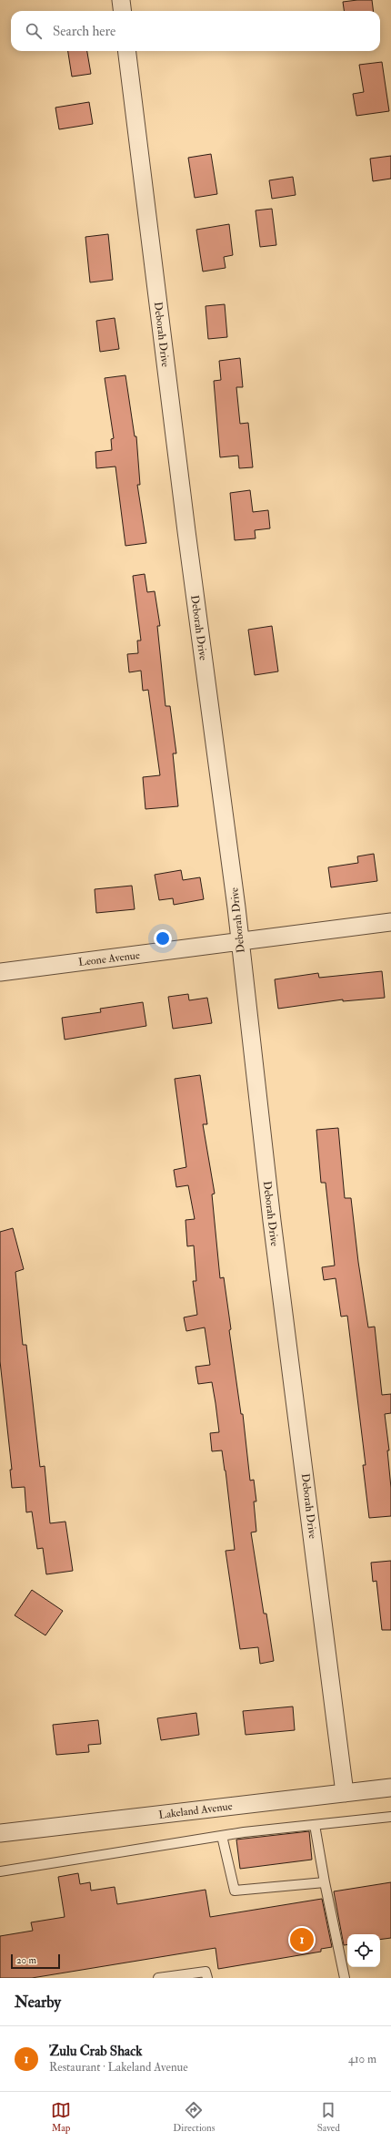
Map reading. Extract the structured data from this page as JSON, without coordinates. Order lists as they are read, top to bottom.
{
  "streets": {
    "street": ["Deborah Drive", "Leone Avenue", "Lakeland Avenue"]
  },
  "crossings": [
    ["Deborah Drive", "Leone Avenue"],
    ["Deborah Drive", "Lakeland Avenue"]
  ],
  "scale_bar": "20 m",
  "page": {
    "search": "Search here",
    "pins": "1",
    "scale": "20 m",
    "heading": "Nearby",
    "list": [
      {
        "mark": "1",
        "name": "Zulu Crab Shack",
        "note": "Restaurant · Lakeland Avenue",
        "value": "410 m"
      }
    ],
    "nav": ["Map", "Directions", "Saved"]
  }
}
